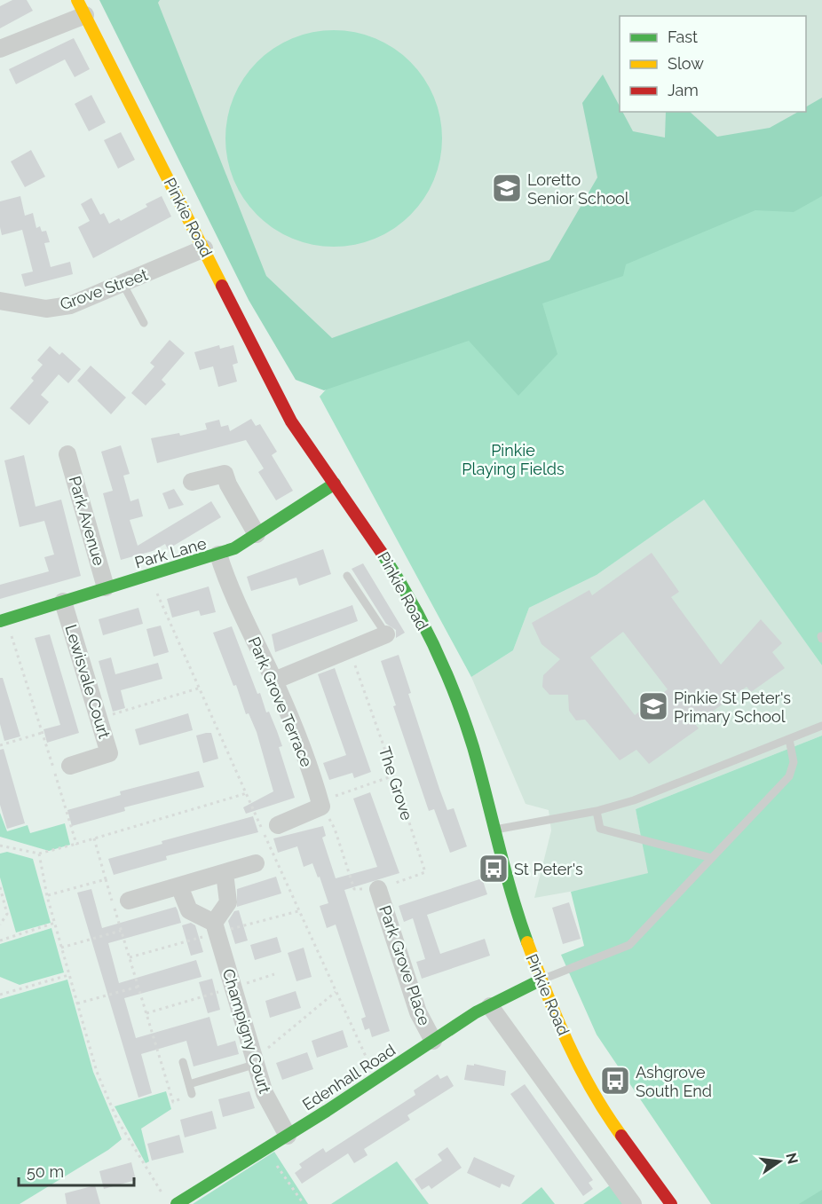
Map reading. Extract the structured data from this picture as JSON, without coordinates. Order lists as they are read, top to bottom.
{
  "streets": {
    "main road": ["Pinkie Road", "Park Lane", "Edenhall Road"],
    "street": [
      "Grove Street",
      "Park Avenue",
      "Lewisvale Court",
      "Park Grove Terrace",
      "Park Grove Place",
      "Champigny Court"
    ],
    "path": ["The Grove"]
  },
  "crossings": [
    ["Pinkie Road", "Grove Street"],
    ["Pinkie Road", "Park Lane"],
    ["Pinkie Road", "Edenhall Road"],
    ["Park Avenue", "Park Lane"],
    ["Park Lane", "Lewisvale Court"],
    ["Park Lane", "Park Grove Terrace"],
    ["The Grove", "Park Grove Place"],
    ["Park Grove Place", "Edenhall Road"],
    ["Champigny Court", "Edenhall Road"]
  ],
  "parks": ["Pinkie Playing Fields"],
  "places": {
    "school or university": ["Loretto Senior School", "Pinkie St Peter's Primary School"],
    "bus stop": ["St Peter's", "Ashgrove South End"]
  },
  "legend": ["Fast", "Slow", "Jam"],
  "scale_bar": "50 m",
  "north": "right"
}
